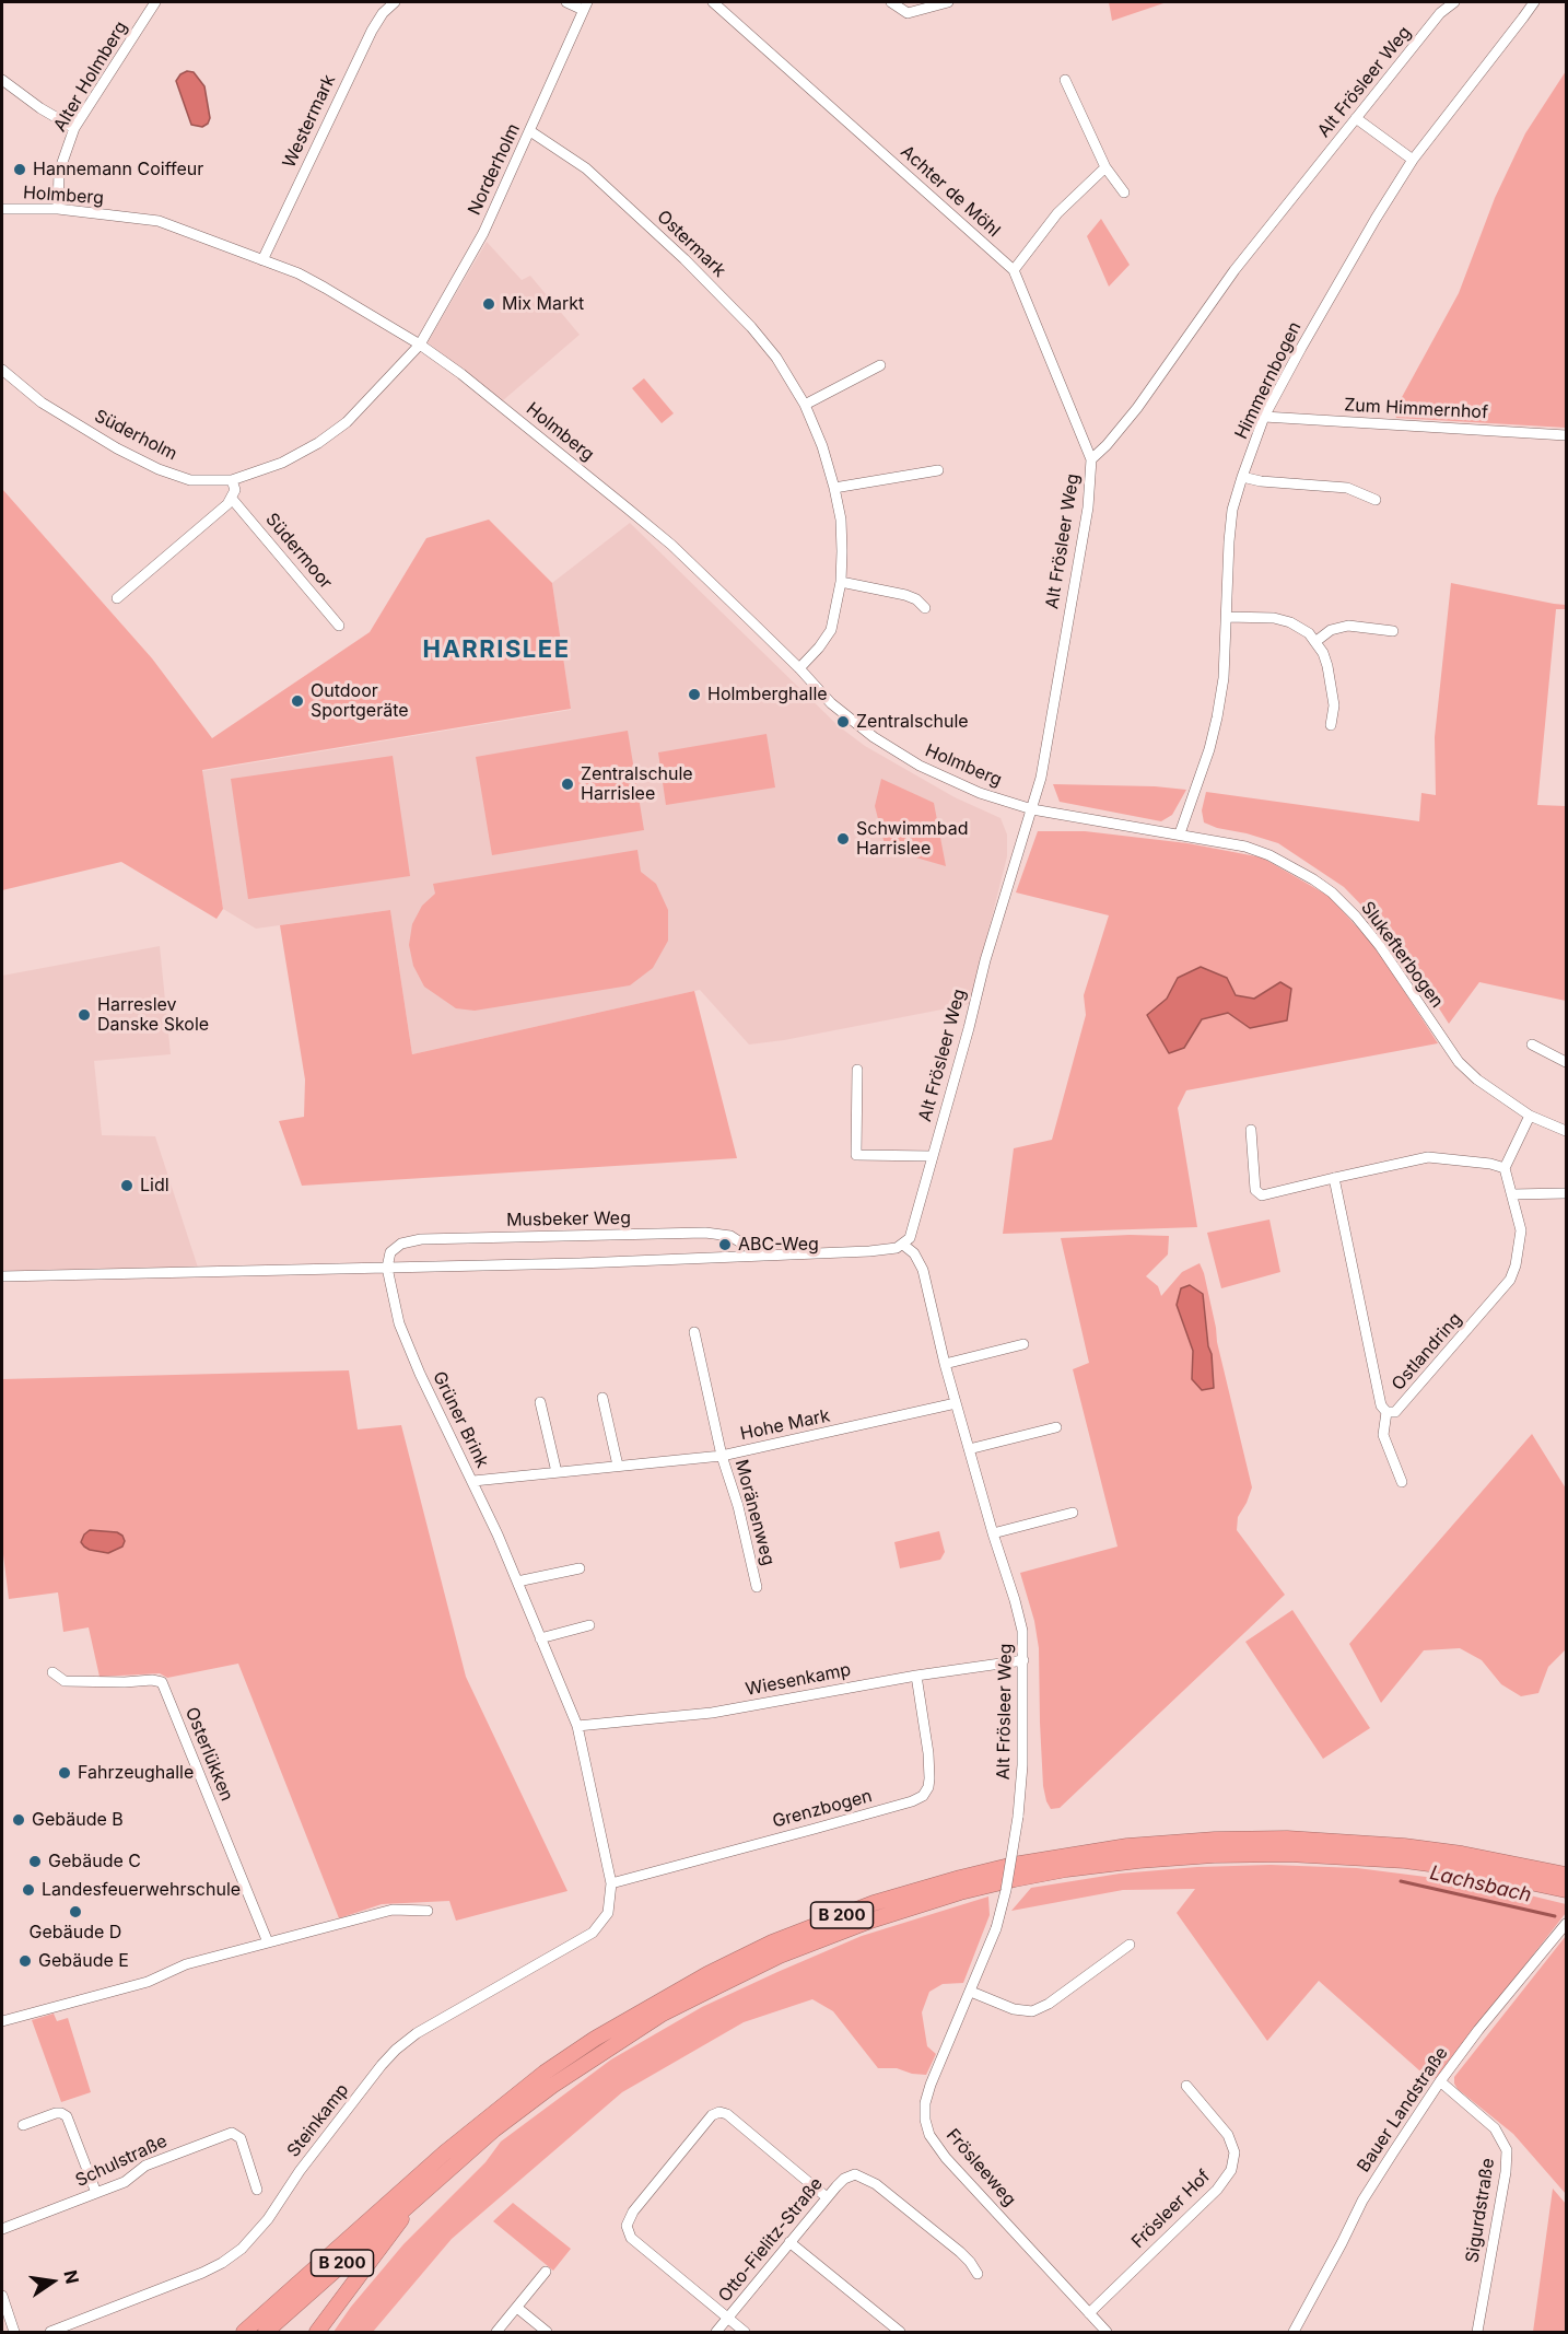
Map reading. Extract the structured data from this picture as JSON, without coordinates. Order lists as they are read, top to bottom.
{
  "streets": {
    "highway": ["B 200"],
    "street": [
      "Alter Holmberg",
      "Alt Frösleer Weg",
      "Westermark",
      "Norderholm",
      "Achter de Möhl",
      "Holmberg",
      "Ostermark",
      "Himmernbogen",
      "Zum Himmernhof",
      "Süderholm",
      "Südermoor",
      "Slukefterbogen",
      "Musbeker Weg",
      "Ostlandring",
      "Grüner Brink",
      "Hohe Mark",
      "Moränenweg",
      "Wiesenkamp",
      "Osterlükken",
      "Grenzbogen",
      "Bauer Landstraße",
      "Steinkamp",
      "Schulstraße",
      "Frösleeweg",
      "Frösleer Hof",
      "Sigurdstraße",
      "Otto-Fielitz-Straße"
    ]
  },
  "crossings": [
    ["Alter Holmberg", "Holmberg"],
    ["Alt Frösleer Weg", "Achter de Möhl"],
    ["Alt Frösleer Weg", "Holmberg"],
    ["Alt Frösleer Weg", "Slukefterbogen"],
    ["Alt Frösleer Weg", "Hohe Mark"],
    ["Alt Frösleer Weg", "Wiesenkamp"],
    ["Alt Frösleer Weg", "Frösleeweg"],
    ["Westermark", "Holmberg"],
    ["Norderholm", "Holmberg"],
    ["Norderholm", "Ostermark"],
    ["Norderholm", "Süderholm"],
    ["Holmberg", "Ostermark"],
    ["Holmberg", "Süderholm"],
    ["Holmberg", "Slukefterbogen"],
    ["Himmernbogen", "Zum Himmernhof"],
    ["Himmernbogen", "Slukefterbogen"],
    ["Musbeker Weg", "Grüner Brink"],
    ["Grüner Brink", "Hohe Mark"],
    ["Grüner Brink", "Wiesenkamp"],
    ["Grüner Brink", "Grenzbogen"],
    ["Grüner Brink", "Steinkamp"],
    ["Hohe Mark", "Moränenweg"],
    ["Wiesenkamp", "Grenzbogen"],
    ["Bauer Landstraße", "Sigurdstraße"],
    ["Frösleeweg", "Frösleer Hof"]
  ],
  "districts": ["HARRISLEE"],
  "water": ["Lachsbach"],
  "places": [
    "Hannemann Coiffeur",
    "Mix Markt",
    "Holmberghalle",
    "Outdoor Sportgeräte",
    "Zentralschule",
    "Zentralschule Harrislee",
    "Schwimmbad Harrislee",
    "Harreslev Danske Skole",
    "Lidl",
    "ABC-Weg",
    "Fahrzeughalle",
    "Gebäude B",
    "Gebäude C",
    "Landesfeuerwehrschule",
    "Gebäude D",
    "Gebäude E"
  ],
  "north": "right"
}
